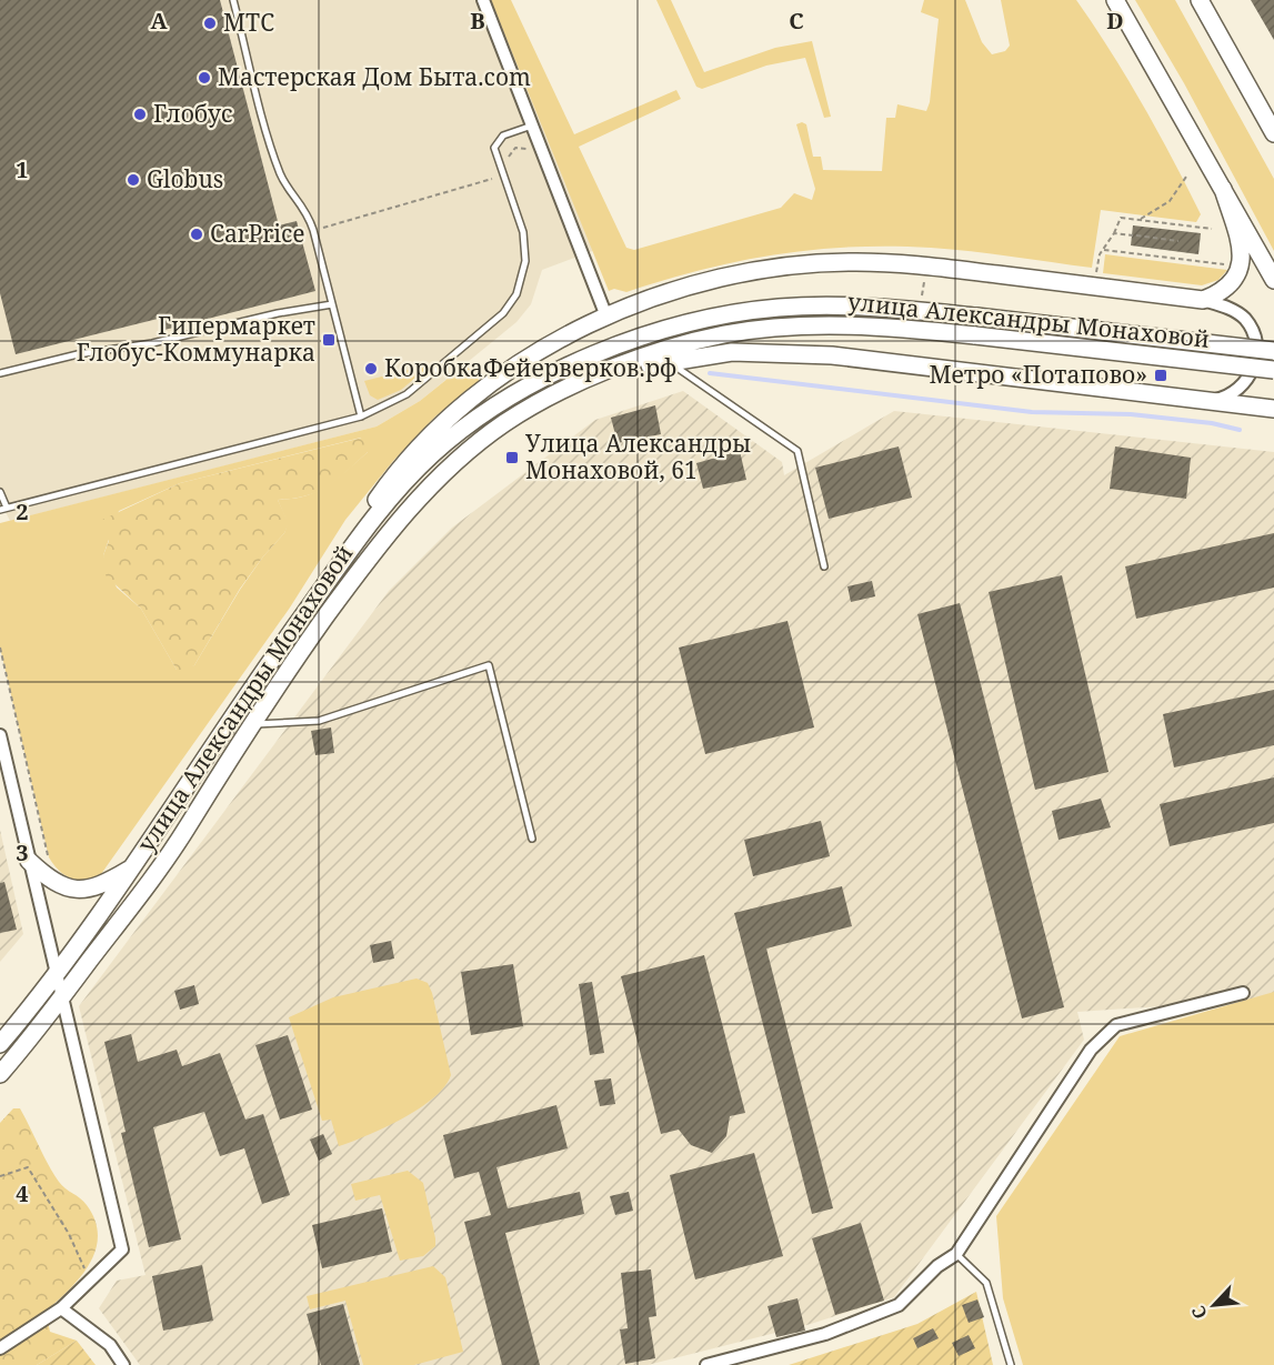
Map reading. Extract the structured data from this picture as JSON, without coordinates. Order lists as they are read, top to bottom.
{
  "streets": {
    "main road": ["улица Александры Монаховой"]
  },
  "places": {
    "other": [
      "МТС",
      "Мастерская Дом Быта.com",
      "Глобус",
      "Globus",
      "CarPrice",
      "КоробкаФейерверков.рф"
    ],
    "transit": ["Гипермаркет Глобус-Коммунарка", "Метро «Потапово»", "Улица Александры Монаховой, 61"]
  },
  "north": "bottom left",
  "grid": {
    "columns": [
      "A",
      "B",
      "C",
      "D"
    ],
    "rows": [
      "1",
      "2",
      "3",
      "4"
    ]
  }
}
